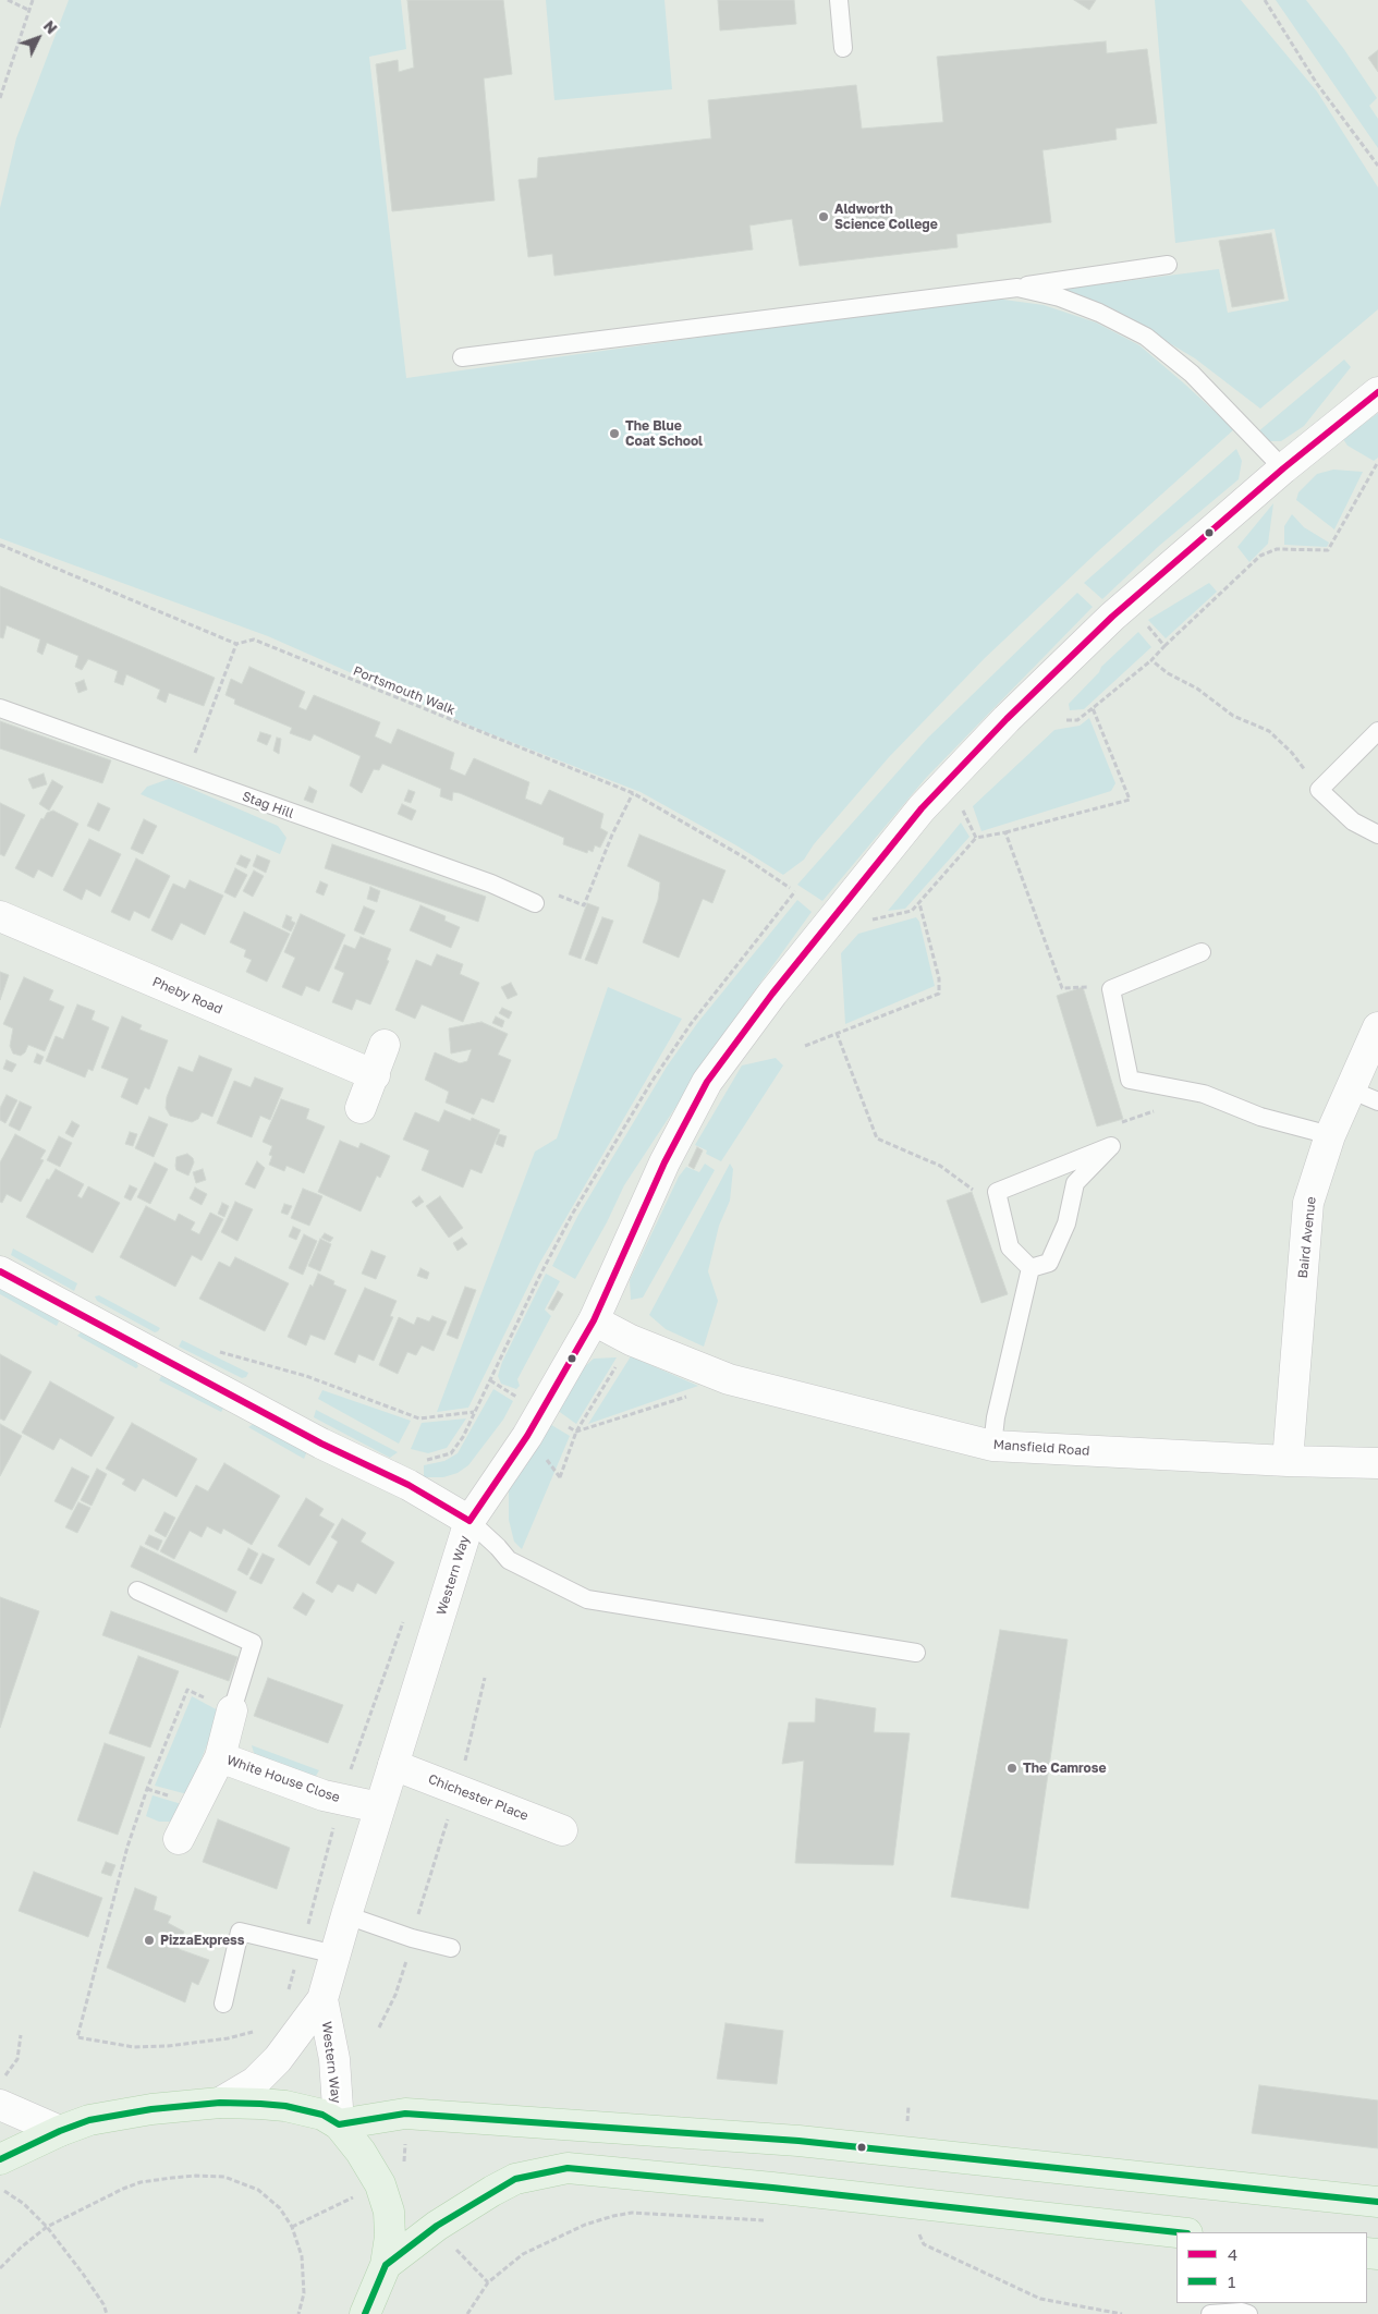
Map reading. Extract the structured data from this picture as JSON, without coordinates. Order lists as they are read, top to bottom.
{
  "streets": {
    "street": [
      "Pheby Road",
      "Baird Avenue",
      "Mansfield Road",
      "Western Way",
      "White House Close",
      "Chichester Place"
    ],
    "lane": ["Stag Hill"],
    "path": ["Portsmouth Walk"]
  },
  "crossings": [
    ["Baird Avenue", "Mansfield Road"],
    ["Mansfield Road", "Western Way"],
    ["Western Way", "White House Close"],
    ["Western Way", "Chichester Place"]
  ],
  "places": [
    "Aldworth Science College",
    "The Blue Coat School",
    "The Camrose",
    "PizzaExpress"
  ],
  "lines": ["transit line 4", "transit line 1"],
  "legend": ["4", "1"],
  "north": "top right"
}
